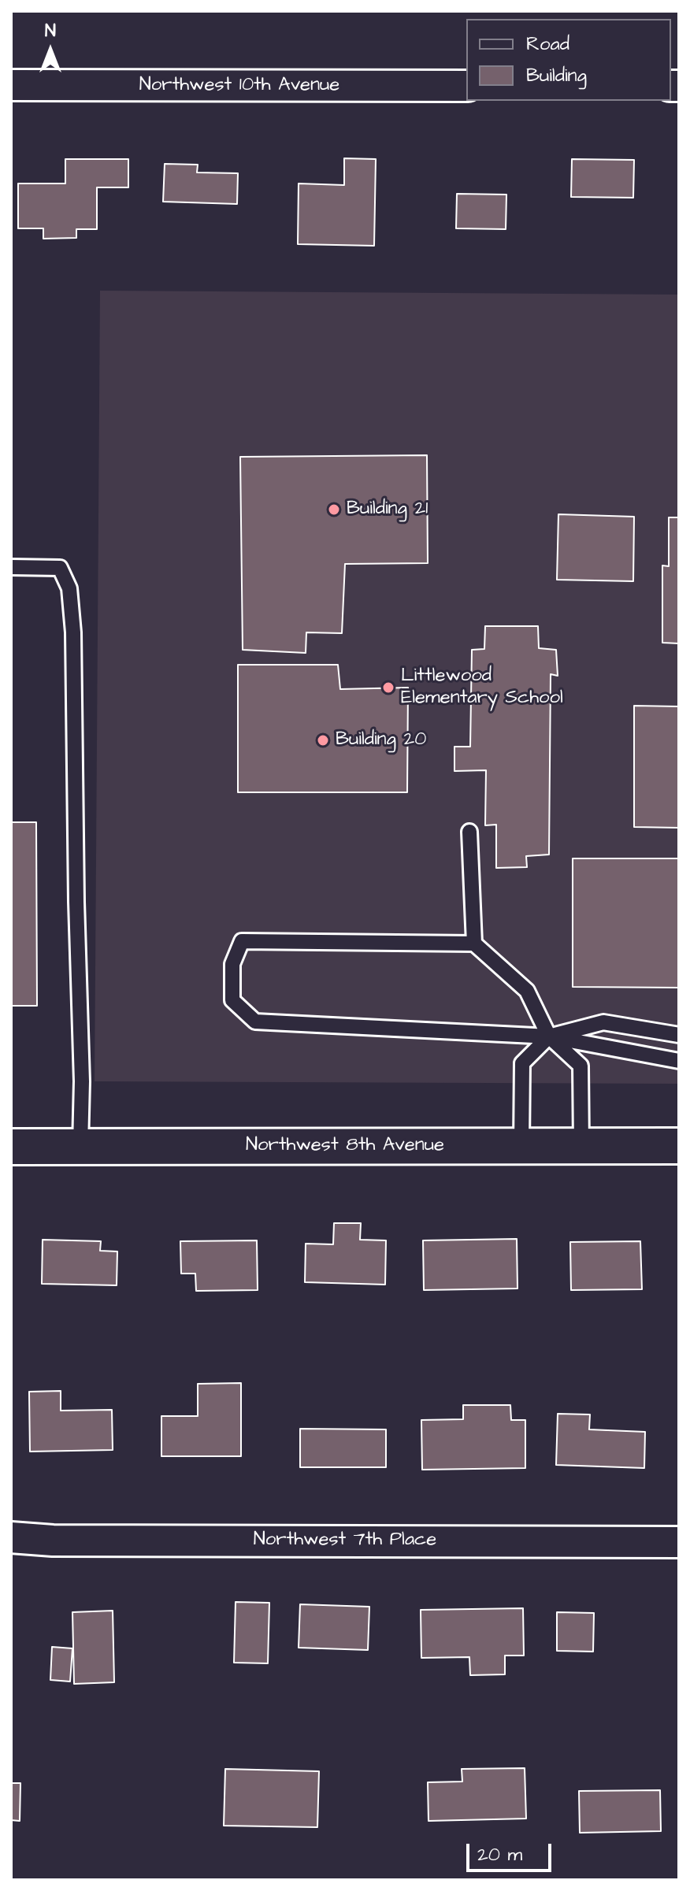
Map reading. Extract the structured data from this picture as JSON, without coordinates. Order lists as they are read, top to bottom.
{
  "streets": {
    "street": ["Northwest 10th Avenue", "Northwest 8th Avenue", "Northwest 7th Place"]
  },
  "places": ["Building 21", "Littlewood Elementary School", "Building 20"],
  "legend": ["Road", "Building"],
  "scale_bar": "20 m",
  "north": "top"
}
